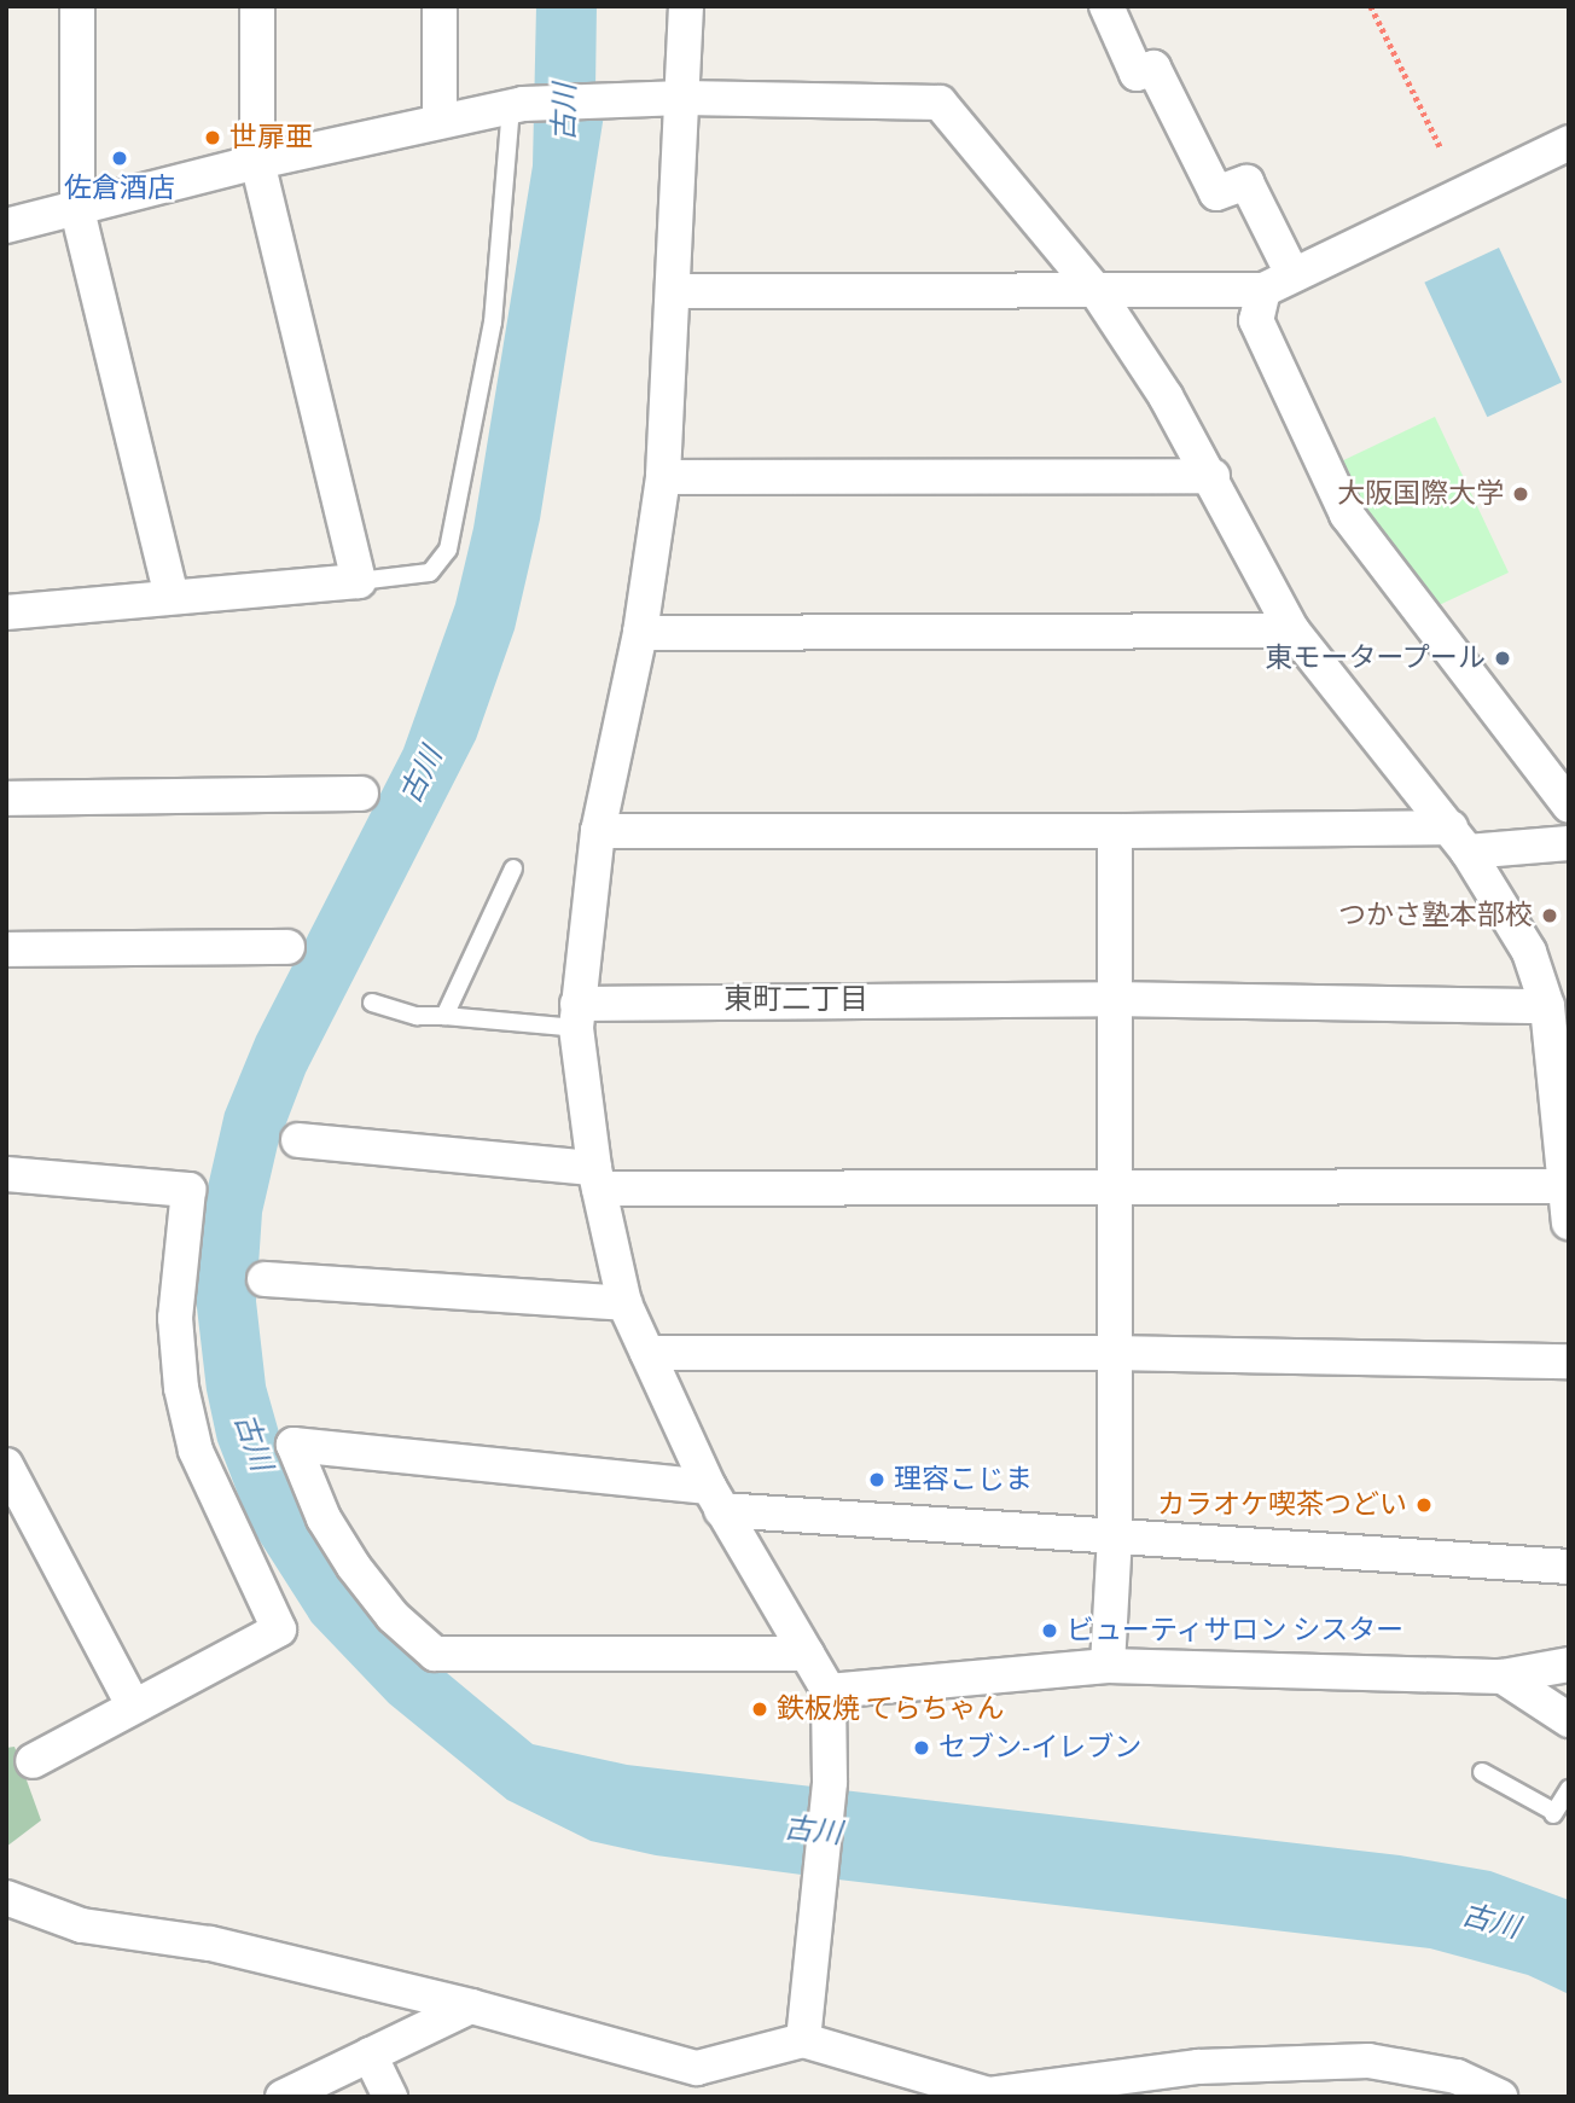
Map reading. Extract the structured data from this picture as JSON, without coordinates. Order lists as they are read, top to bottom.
{
  "districts": ["東町二丁目"],
  "water": ["古川"],
  "places": [
    "世扉亜",
    "佐倉酒店",
    "大阪国際大学",
    "東モータープール",
    "つかさ塾本部校",
    "理容こじま",
    "カラオケ喫茶つどい",
    "ビューティサロン シスター",
    "鉄板焼 てらちゃん",
    "セブン-イレブン"
  ]
}
